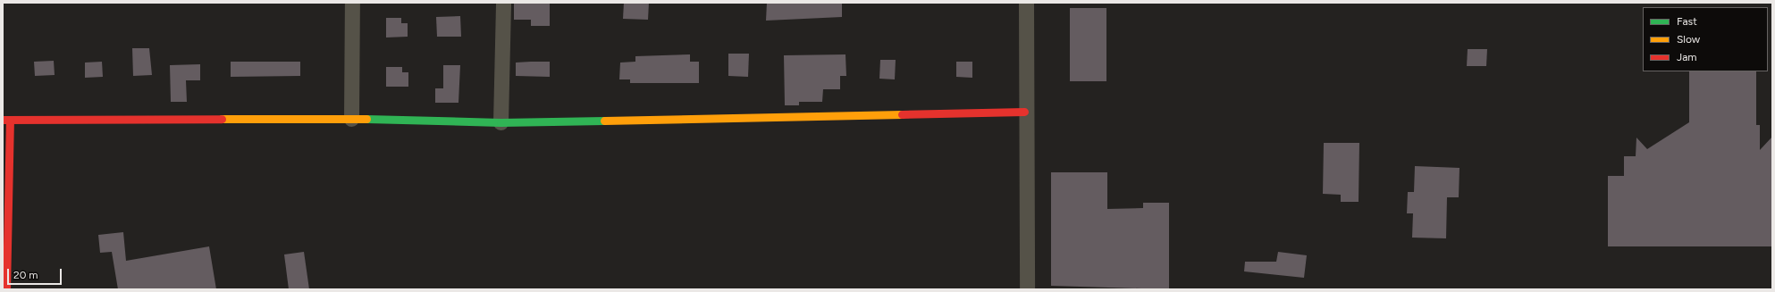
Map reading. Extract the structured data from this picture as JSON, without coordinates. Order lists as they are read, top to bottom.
{
  "legend": ["Fast", "Slow", "Jam"],
  "scale_bar": "20 m"
}
